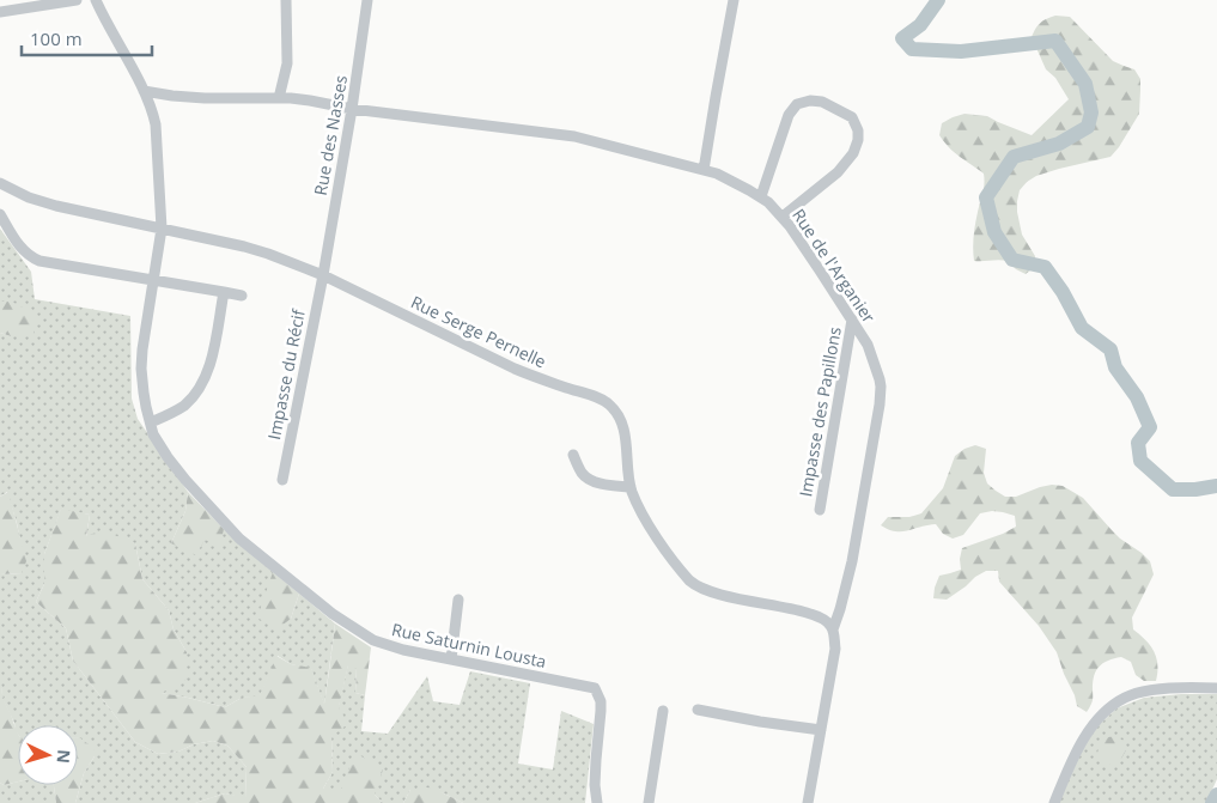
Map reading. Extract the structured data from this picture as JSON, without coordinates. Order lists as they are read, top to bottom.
{
  "streets": {
    "street": [
      "Rue des Nasses",
      "Rue de l'Arganier",
      "Rue Serge Pernelle",
      "Impasse du Récif",
      "Impasse des Papillons",
      "Rue Saturnin Lousta"
    ]
  },
  "crossings": [
    ["Rue des Nasses", "Rue de l'Arganier"],
    ["Rue des Nasses", "Rue Serge Pernelle"],
    ["Rue des Nasses", "Impasse du Récif"],
    ["Rue de l'Arganier", "Rue Serge Pernelle"],
    ["Rue de l'Arganier", "Impasse des Papillons"],
    ["Rue de l'Arganier", "Rue Saturnin Lousta"],
    ["Rue Serge Pernelle", "Impasse du Récif"],
    ["Rue Serge Pernelle", "Rue Saturnin Lousta"]
  ],
  "scale_bar": "100 m",
  "north": "right"
}
